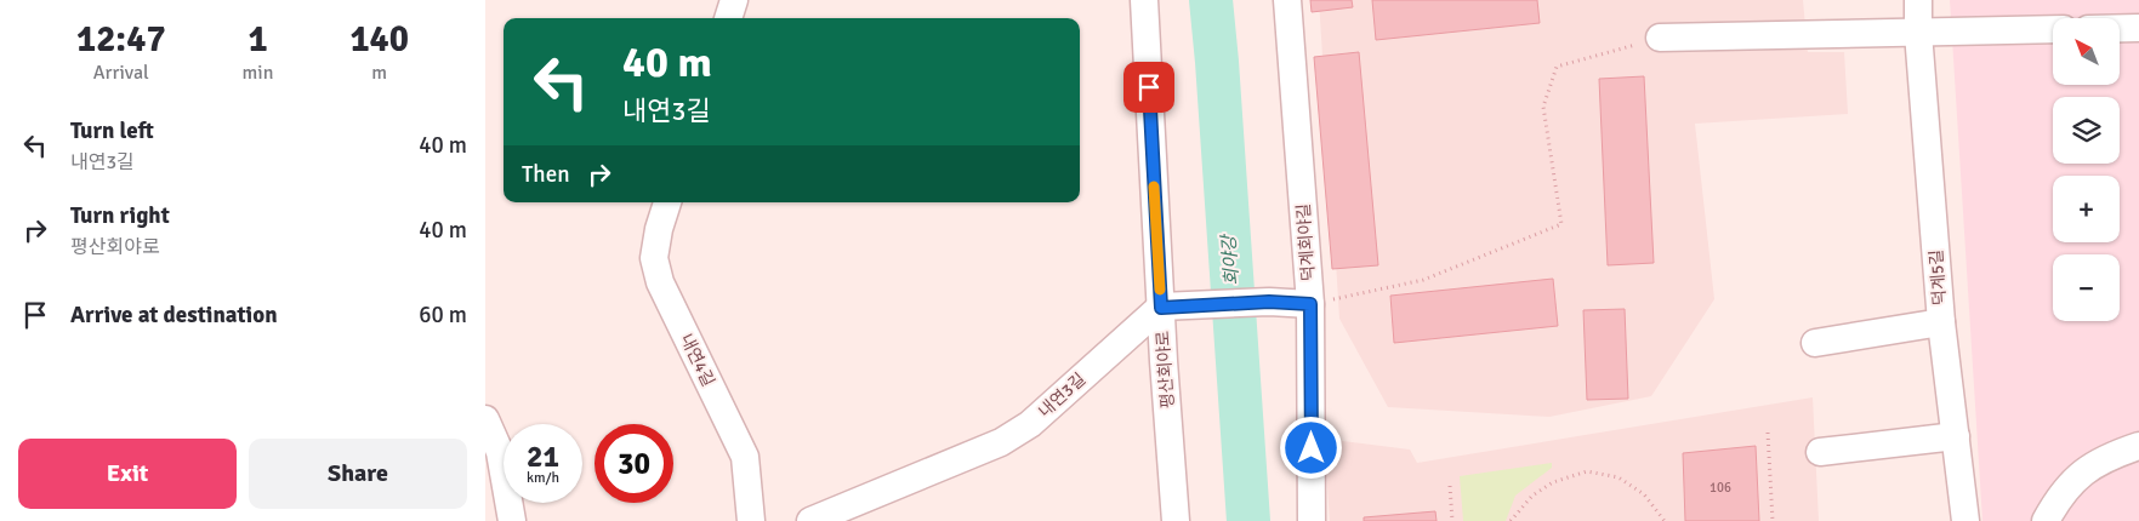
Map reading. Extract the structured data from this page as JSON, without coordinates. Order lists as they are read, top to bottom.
{
  "streets": {
    "street": [
      "덕계회야길",
      "덕계5길",
      "내연4길",
      "평산회야로",
      "내연3길"
    ]
  },
  "crossings": [
    ["평산회야로", "내연3길"]
  ],
  "water": ["회야강"],
  "house_numbers": ["106"],
  "north": "top left",
  "page": {
    "eta": [
      "12:47",
      "Arrival",
      "1",
      "min",
      "140",
      "m"
    ],
    "map_buttons": ["+", "−"],
    "turn": ["40 m", "내연3길"],
    "list": [
      {
        "name": "Turn left",
        "note": "내연3길",
        "value": "40 m"
      },
      {
        "name": "Turn right",
        "note": "평산회야로",
        "value": "40 m"
      },
      {
        "name": "Arrive at destination",
        "value": "60 m"
      }
    ],
    "then": "Then",
    "speed": "21 km/h",
    "limit": "30",
    "buttons": ["Exit", "Share"]
  }
}
